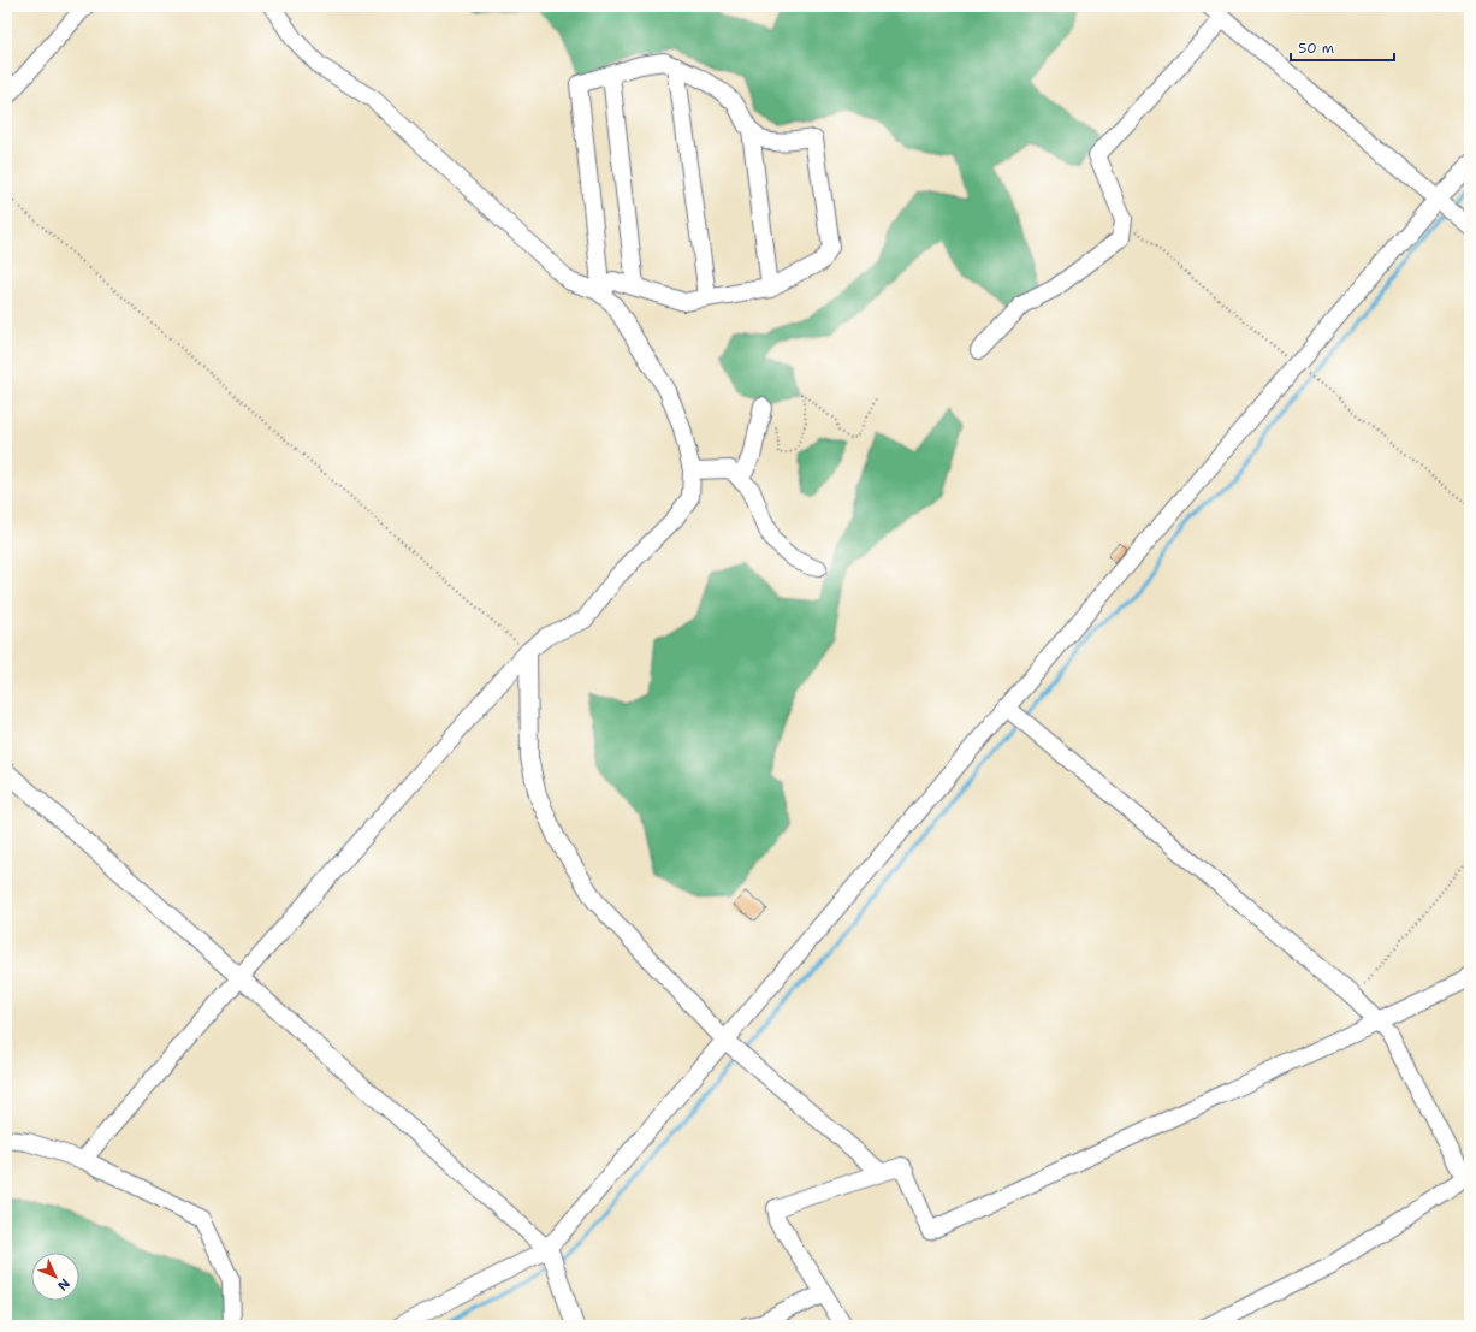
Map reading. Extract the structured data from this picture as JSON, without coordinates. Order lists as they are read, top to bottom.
{
  "scale_bar": "50 m",
  "north": "bottom right"
}
